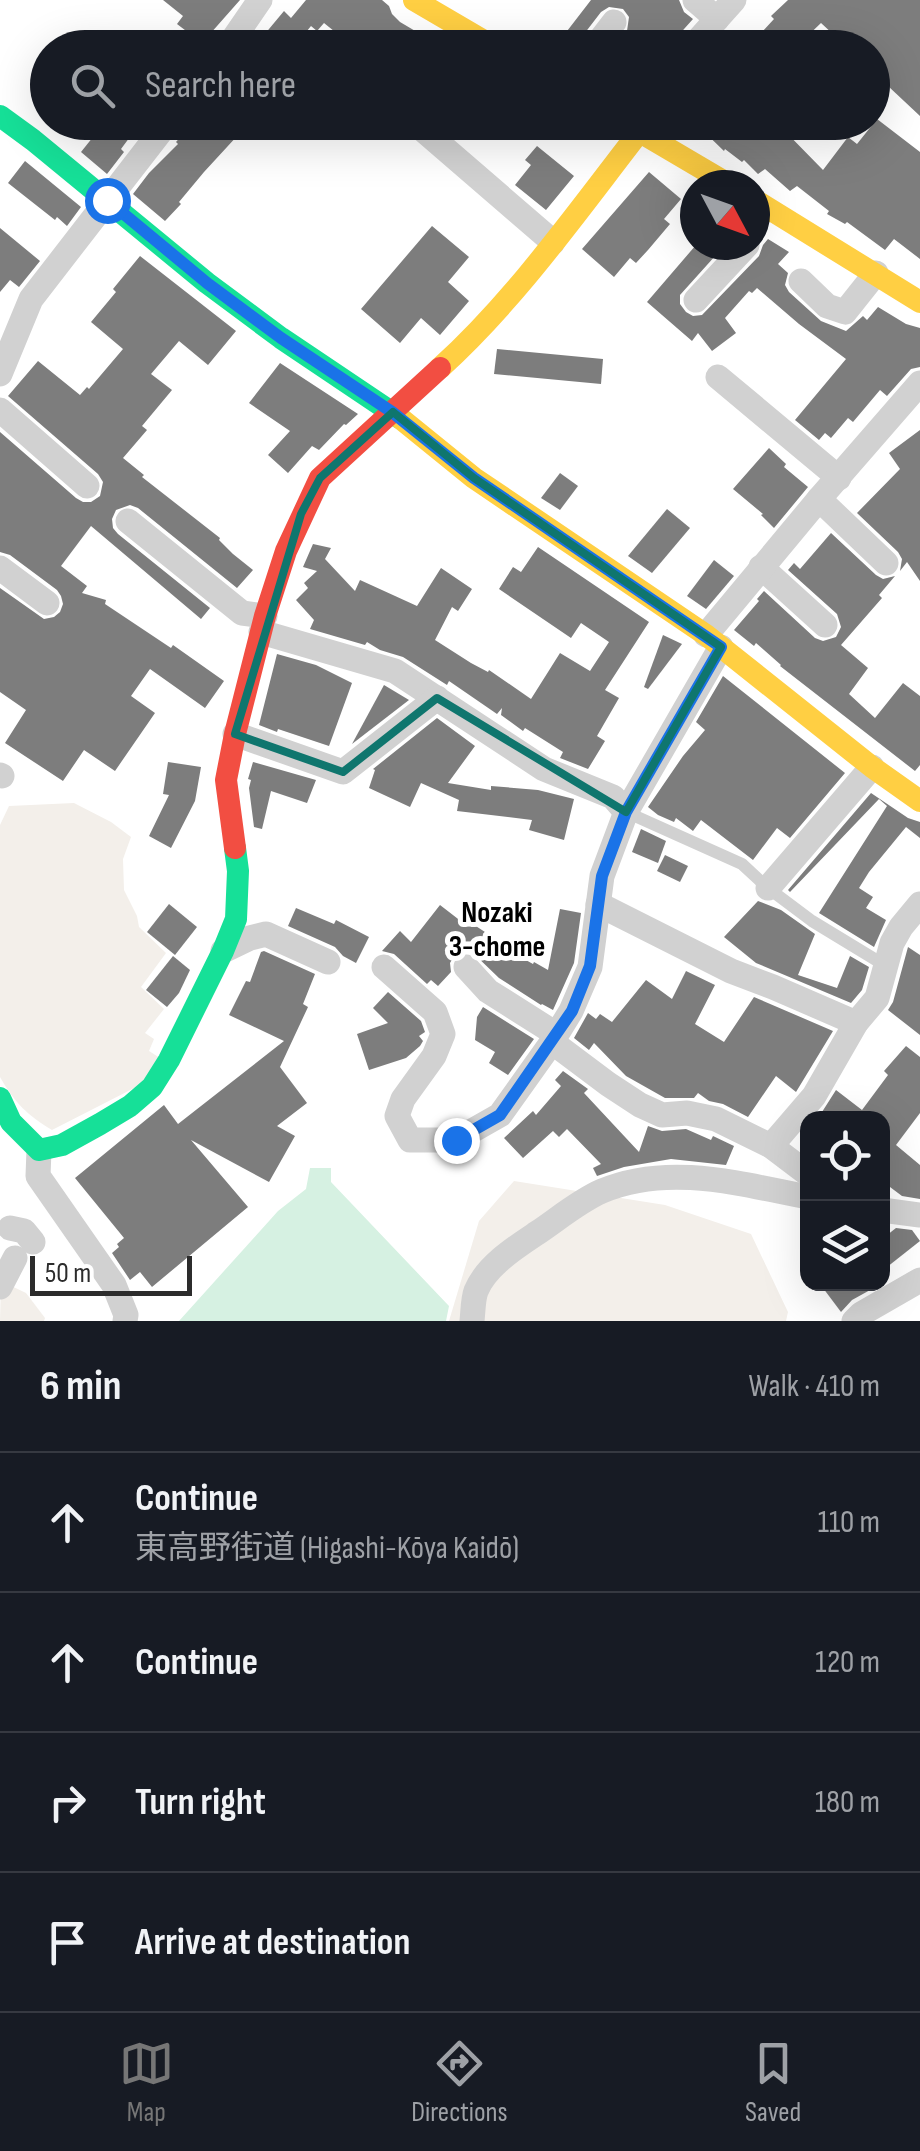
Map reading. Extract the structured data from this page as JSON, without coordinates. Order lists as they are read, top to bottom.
{
  "districts": ["Nozaki 3-chome"],
  "scale_bar": "50 m",
  "north": "bottom right",
  "page": {
    "search": "Search here",
    "scale": "50 m",
    "heading": ["6 min", "Walk · 410 m"],
    "list": [
      ["Continue", "東高野街道 (Higashi-Kōya Kaidō)", "110 m"],
      ["Continue", "120 m"],
      ["Turn right", "180 m"],
      "Arrive at destination"
    ],
    "nav": ["Map", "Directions", "Saved"]
  }
}
